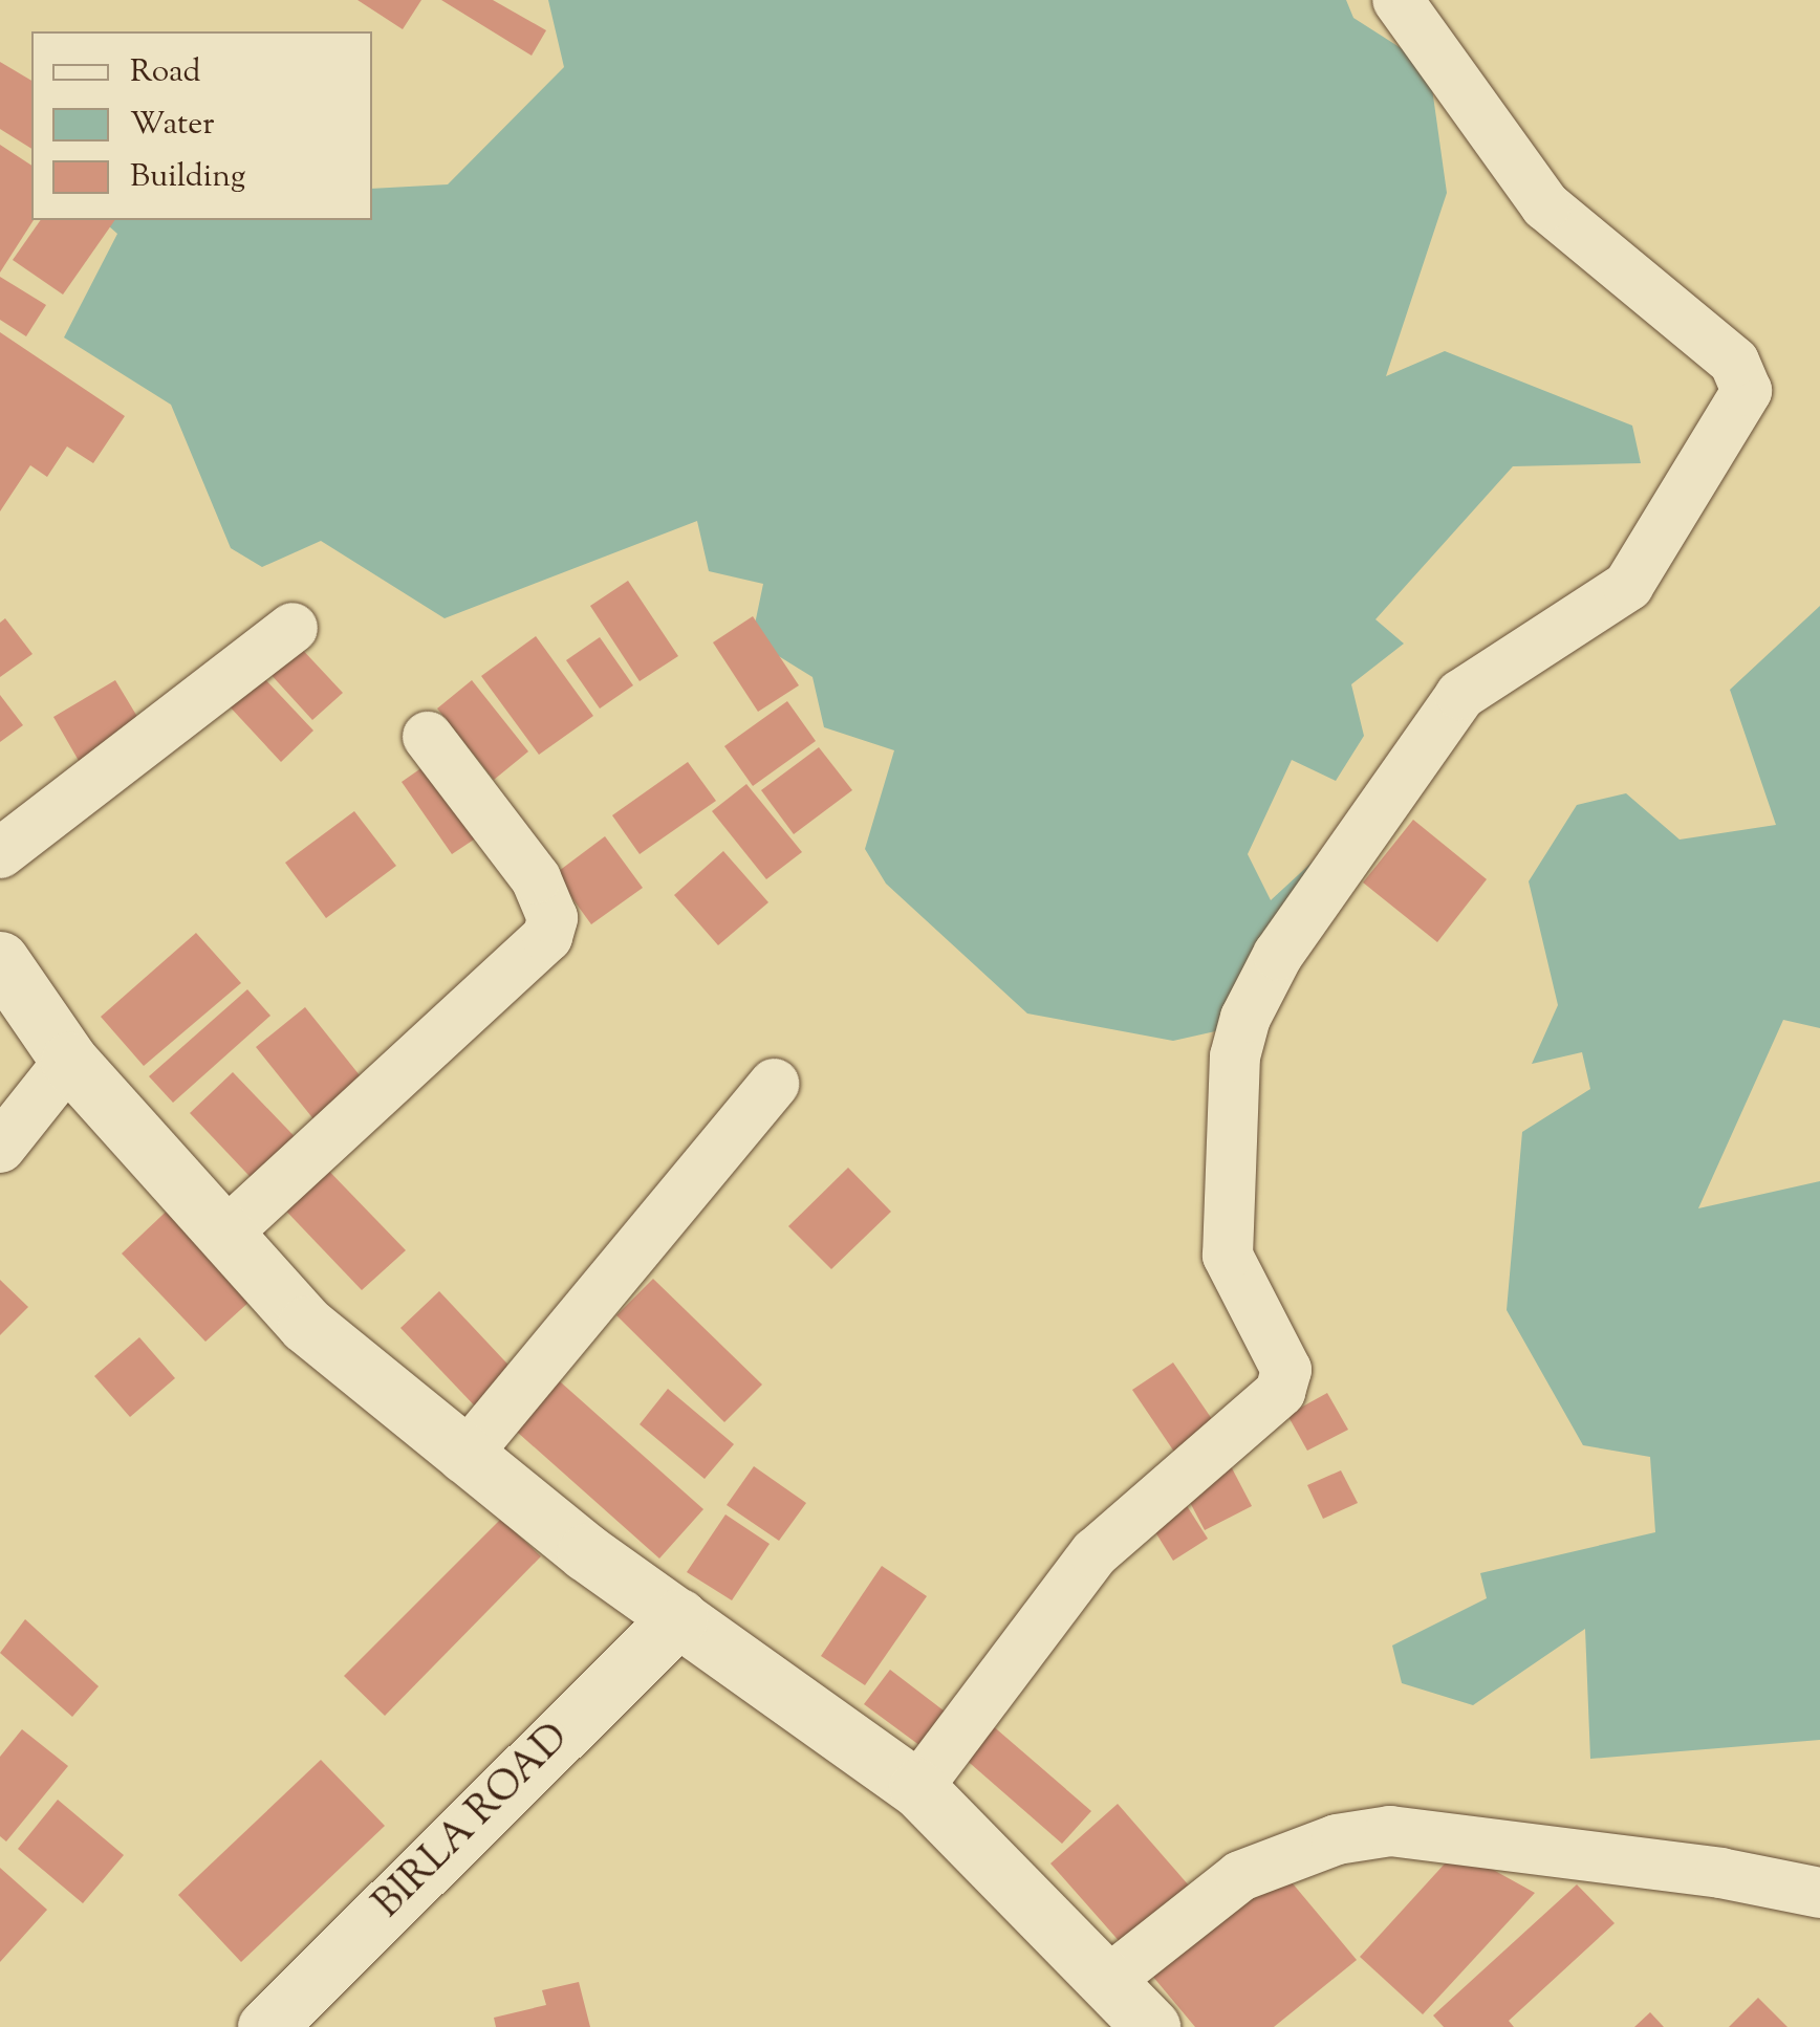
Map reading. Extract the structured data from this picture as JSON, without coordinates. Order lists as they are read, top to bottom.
{
  "streets": {
    "main road": ["BIRLA ROAD"]
  },
  "legend": ["Road", "Water", "Building"]
}
